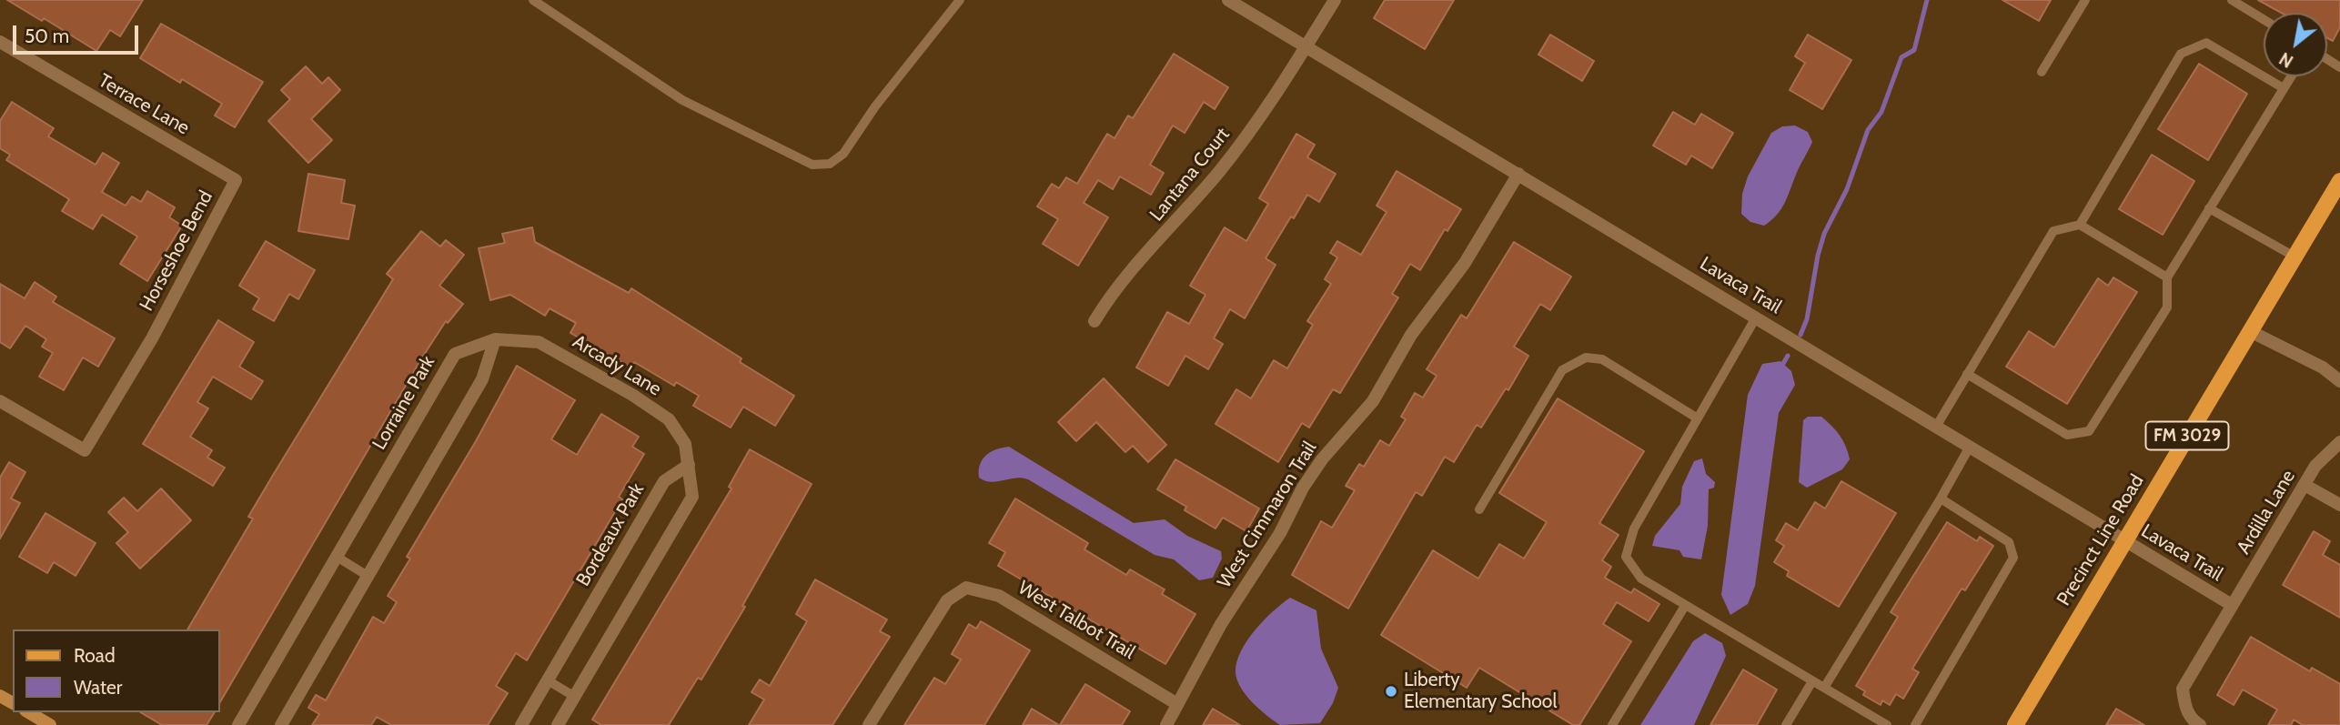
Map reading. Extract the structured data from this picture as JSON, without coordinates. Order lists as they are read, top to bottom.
{
  "streets": {
    "main road": ["FM 3029", "Precinct Line Road"],
    "street": [
      "Terrace Lane",
      "Lantana Court",
      "Horseshoe Bend",
      "Lavaca Trail",
      "Arcady Lane",
      "Lorraine Park",
      "Ardilla Lane",
      "West Cimmaron Trail",
      "Bordeaux Park",
      "West Talbot Trail"
    ]
  },
  "crossings": [
    ["Terrace Lane", "Horseshoe Bend"],
    ["Lantana Court", "Lavaca Trail"],
    ["Lavaca Trail", "Ardilla Lane"],
    ["Lavaca Trail", "West Cimmaron Trail"],
    ["Lavaca Trail", "Precinct Line Road"],
    ["Arcady Lane", "Lorraine Park"],
    ["Arcady Lane", "Bordeaux Park"],
    ["West Cimmaron Trail", "West Talbot Trail"]
  ],
  "places": ["Liberty Elementary School"],
  "legend": ["Road", "Water"],
  "scale_bar": "50 m",
  "north": "bottom left"
}
